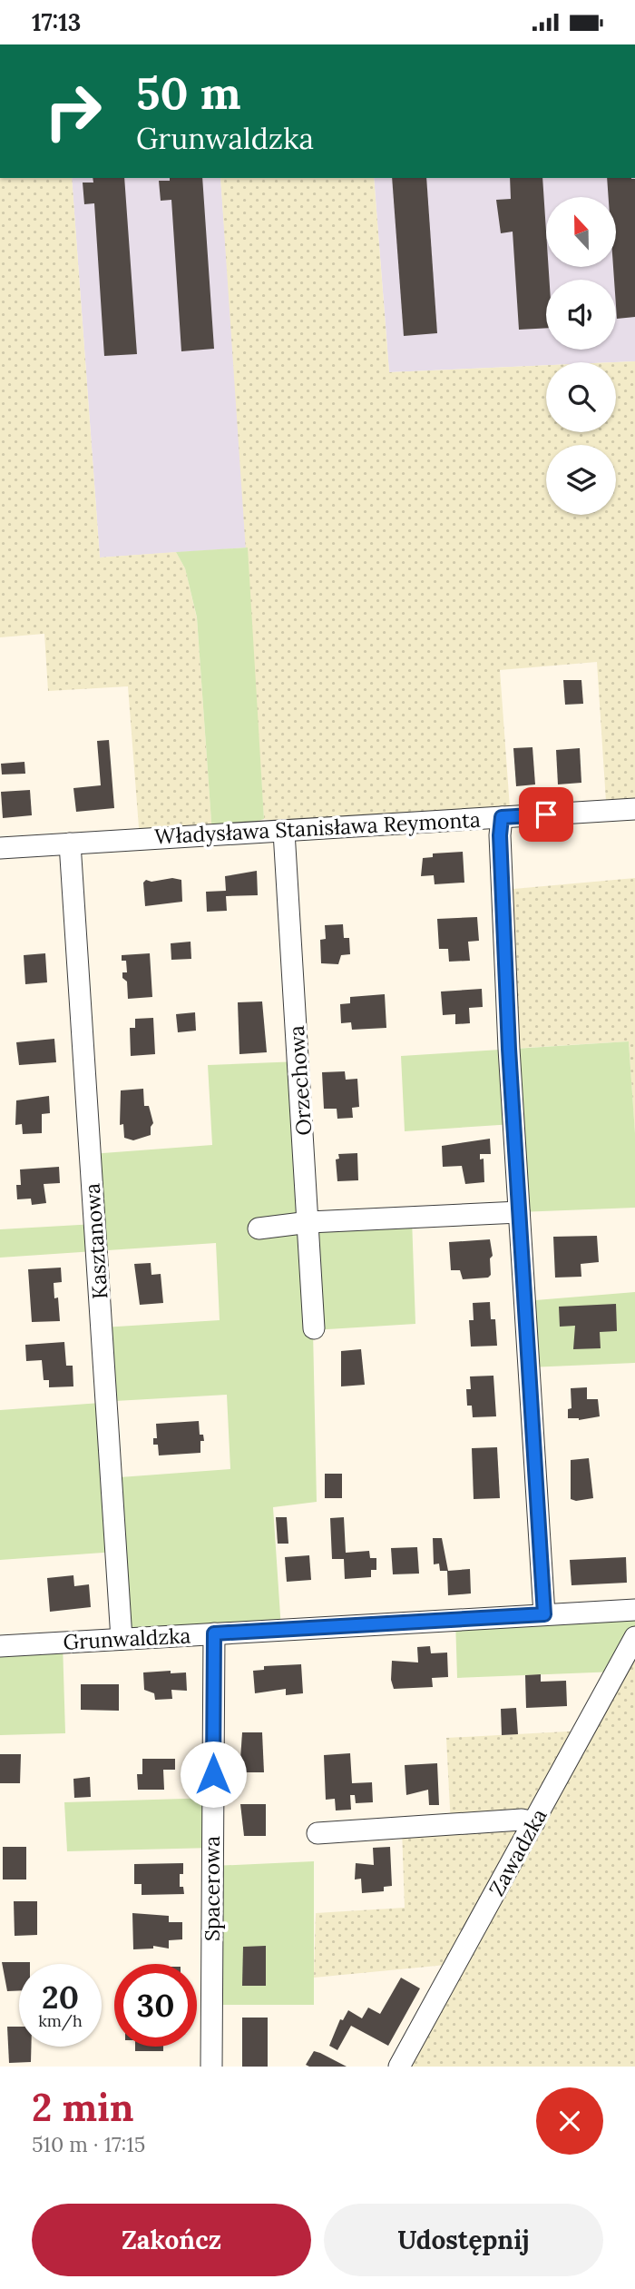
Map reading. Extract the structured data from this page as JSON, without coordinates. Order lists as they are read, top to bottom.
{
  "streets": {
    "street": [
      "Władysława Stanisława Reymonta",
      "Orzechowa",
      "Kasztanowa",
      "Grunwaldzka",
      "Zawadzka",
      "Spacerowa"
    ]
  },
  "crossings": [
    ["Władysława Stanisława Reymonta", "Orzechowa"],
    ["Władysława Stanisława Reymonta", "Kasztanowa"],
    ["Kasztanowa", "Grunwaldzka"],
    ["Grunwaldzka", "Spacerowa"]
  ],
  "north": "top",
  "page": {
    "status": "17:13",
    "turn": ["50 m", "Grunwaldzka"],
    "speed": "20 km/h",
    "limit": "30",
    "heading": ["2 min", "510 m · 17:15"],
    "buttons": ["Zakończ", "Udostępnij"]
  }
}
